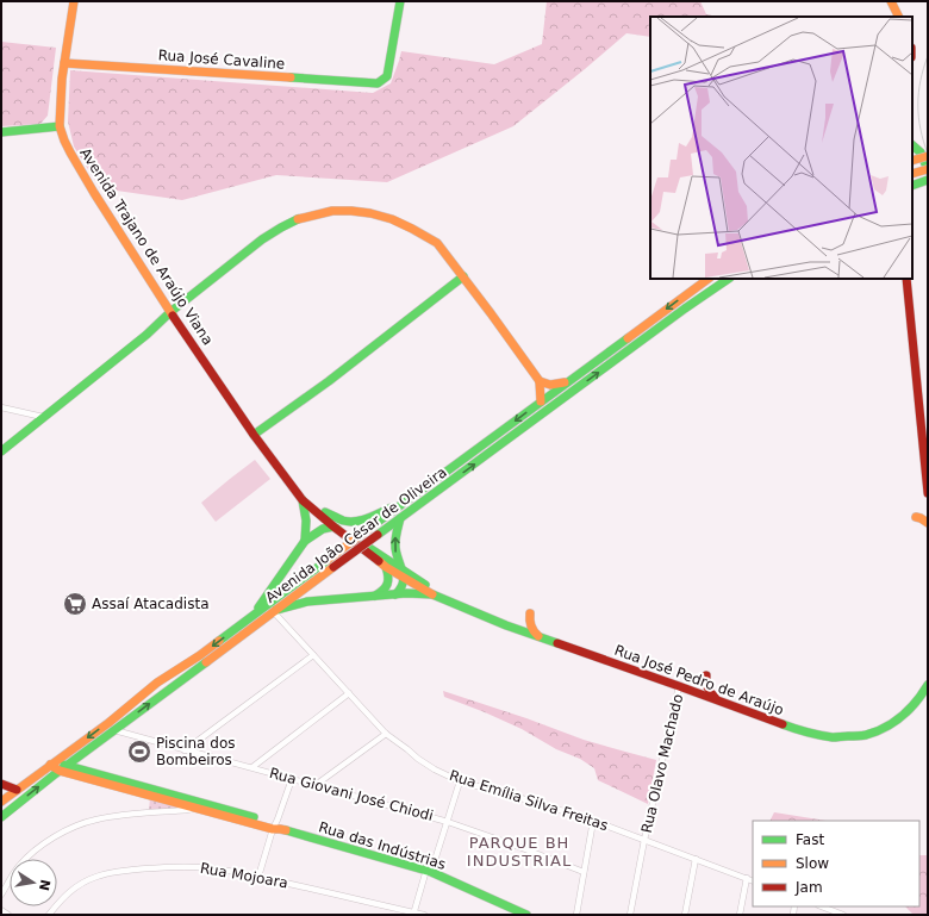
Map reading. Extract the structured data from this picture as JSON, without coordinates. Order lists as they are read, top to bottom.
{
  "streets": {
    "street": [
      "Rua José Cavaline",
      "Avenida Trajano de Araújo Viana",
      "Avenida João César de Oliveira",
      "Rua José Pedro de Araújo",
      "Rua Olavo Machado",
      "Rua Giovani José Chiodi",
      "Rua Emília Silva Freitas",
      "Rua das Indústrias",
      "Rua Mojoara"
    ]
  },
  "crossings": [
    ["Rua José Cavaline", "Avenida Trajano de Araújo Viana"],
    ["Avenida Trajano de Araújo Viana", "Rua José Pedro de Araújo"],
    ["Avenida João César de Oliveira", "Rua José Pedro de Araújo"],
    ["Avenida João César de Oliveira", "Rua Giovani José Chiodi"],
    ["Avenida João César de Oliveira", "Rua Emília Silva Freitas"],
    ["Avenida João César de Oliveira", "Rua das Indústrias"],
    ["Rua José Pedro de Araújo", "Rua Olavo Machado"],
    ["Rua José Pedro de Araújo", "Rua Emília Silva Freitas"],
    ["Rua Olavo Machado", "Rua Emília Silva Freitas"]
  ],
  "districts": ["PARQUE BH INDUSTRIAL"],
  "places": {
    "supermarket": ["Assaí Atacadista"],
    "sports": ["Piscina dos Bombeiros"]
  },
  "legend": ["Fast", "Slow", "Jam"],
  "north": "right"
}
